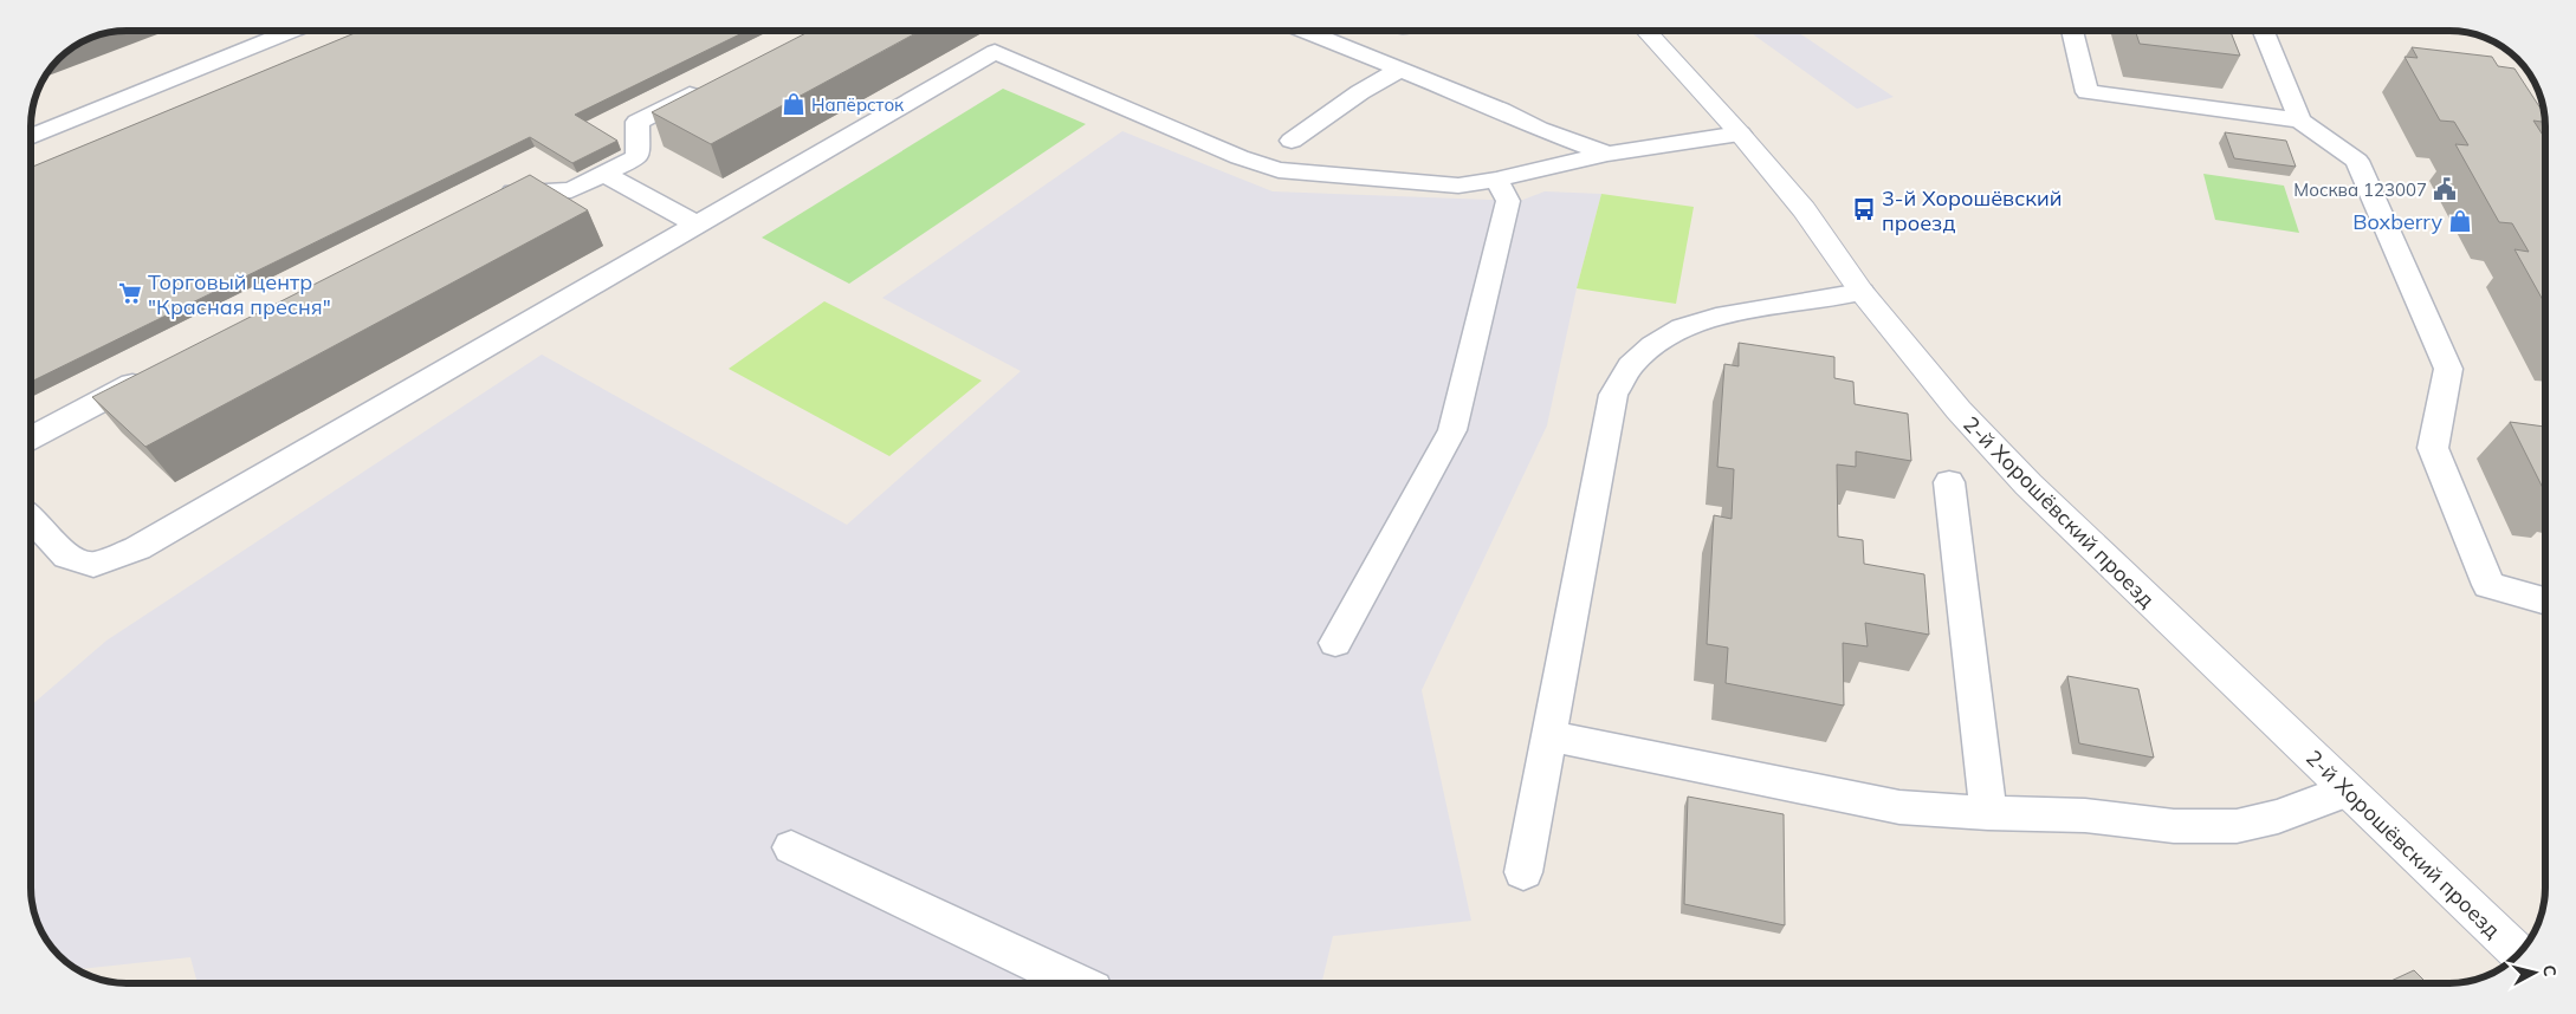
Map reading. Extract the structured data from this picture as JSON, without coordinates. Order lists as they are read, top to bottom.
{
  "streets": {
    "street": ["2-й Хорошёвский проезд"]
  },
  "places": {
    "shop": ["Напёрсток", "Boxberry"],
    "public building": ["Москва 123007"],
    "bus stop": ["3-й Хорошёвский проезд"],
    "supermarket": ["Торговый центр \"Красная пресня\""]
  },
  "north": "right"
}
